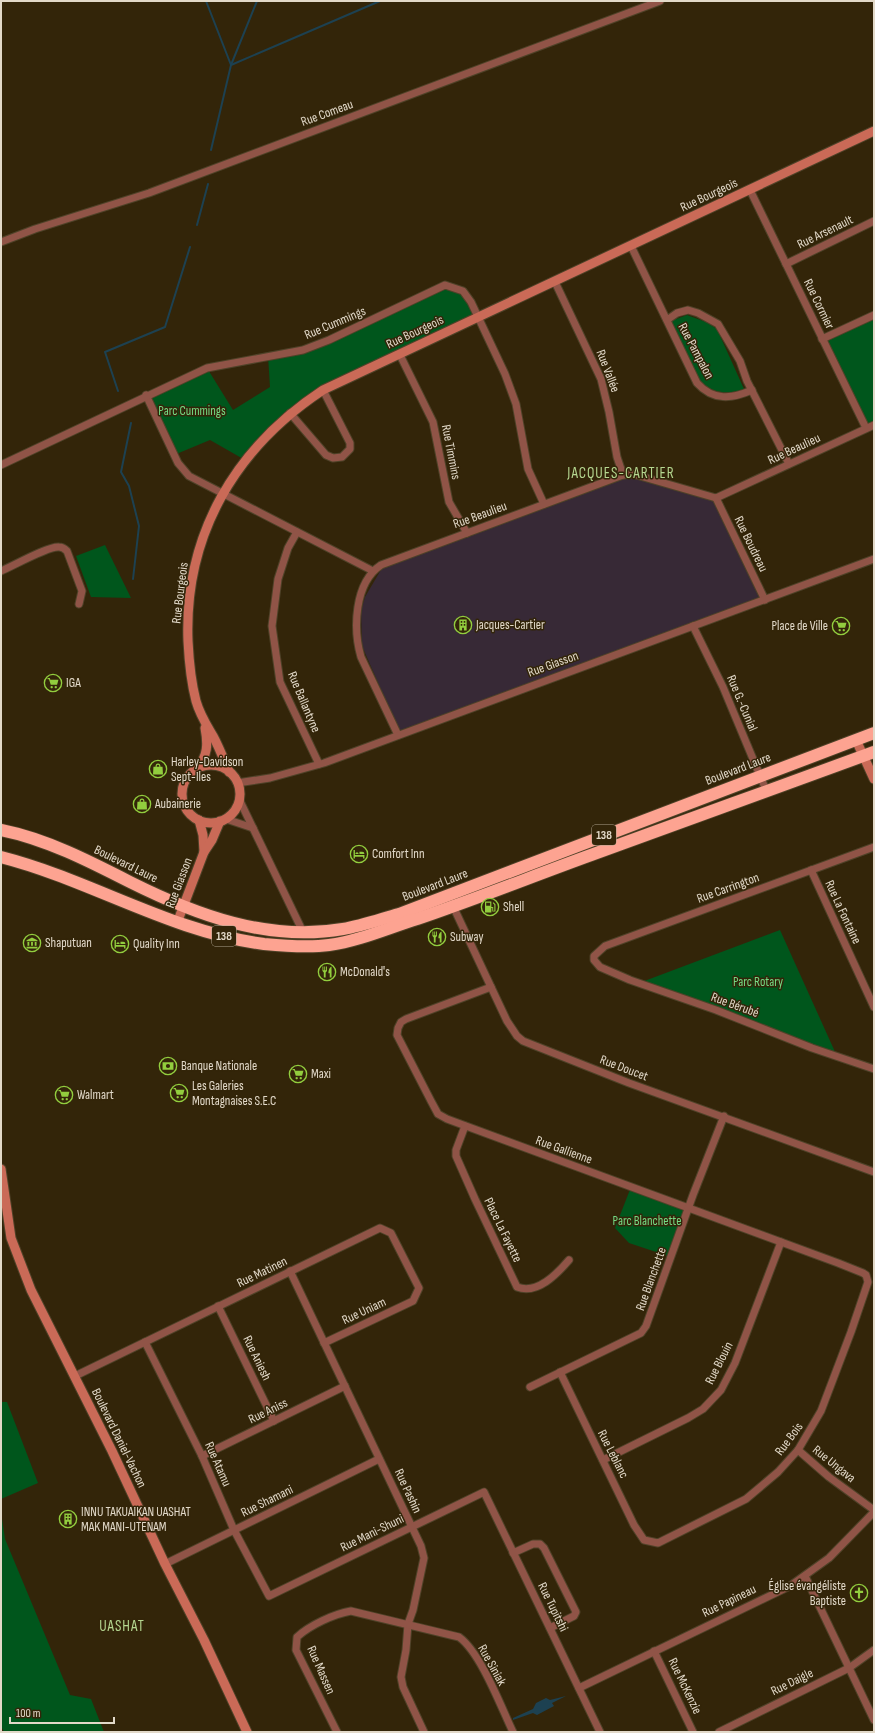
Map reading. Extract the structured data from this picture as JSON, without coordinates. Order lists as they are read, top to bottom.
{
  "streets": {
    "highway": ["Boulevard Laure", "138"],
    "street": [
      "Rue Comeau",
      "Rue Bourgeois",
      "Rue Arsenault",
      "Rue Cormier",
      "Rue Cummings",
      "Rue Pampalon",
      "Rue Vallée",
      "Rue Beaulieu",
      "Rue Timmins",
      "Rue Boudreau",
      "Rue Giasson",
      "Rue Ballantyne",
      "Rue G.-Cunial",
      "Rue Carrington",
      "Rue La Fontaine",
      "Rue Bérubé",
      "Rue Doucet",
      "Rue Gallienne",
      "Place La Fayette",
      "Rue Matinen",
      "Rue Blanchette",
      "Rue Uniam",
      "Rue Aniesh",
      "Rue Blouin",
      "Rue Aniss",
      "Boulevard Daniel-Vachon",
      "Rue Bois",
      "Rue Leblanc",
      "Rue Atamu",
      "Rue Ungava",
      "Rue Pashin",
      "Rue Shamani",
      "Rue Mani-Shuni",
      "Rue Papineau",
      "Rue Tupitshi",
      "Rue Siniak",
      "Rue Massen",
      "Rue Daigle",
      "Rue McKenzie"
    ]
  },
  "crossings": [
    ["Rue Bourgeois", "Rue Cormier"],
    ["Rue Bourgeois", "Rue Cummings"],
    ["Rue Bourgeois", "Rue Pampalon"],
    ["Rue Bourgeois", "Rue Vallée"],
    ["Rue Bourgeois", "Rue Timmins"],
    ["Rue Bourgeois", "Rue Giasson"],
    ["Rue Arsenault", "Rue Cormier"],
    ["Rue Cormier", "Rue Beaulieu"],
    ["Rue Cummings", "Rue Beaulieu"],
    ["Rue Pampalon", "Rue Beaulieu"],
    ["Rue Vallée", "Rue Beaulieu"],
    ["Rue Beaulieu", "Rue Timmins"],
    ["Rue Beaulieu", "Rue Boudreau"],
    ["Rue Boudreau", "Rue Giasson"],
    ["Rue Giasson", "Rue Ballantyne"],
    ["Rue Giasson", "Rue G.-Cunial"],
    ["Rue Giasson", "Boulevard Laure"],
    ["Rue G.-Cunial", "Boulevard Laure"],
    ["Boulevard Laure", "Rue Doucet"],
    ["Rue Carrington", "Rue La Fontaine"],
    ["Rue Carrington", "Rue Bérubé"],
    ["Rue Doucet", "Rue Gallienne"],
    ["Rue Doucet", "Rue Blanchette"],
    ["Rue Gallienne", "Place La Fayette"],
    ["Rue Gallienne", "Rue Blanchette"],
    ["Rue Gallienne", "Rue Blouin"],
    ["Rue Gallienne", "Rue Bois"],
    ["Rue Matinen", "Rue Uniam"],
    ["Rue Matinen", "Rue Aniesh"],
    ["Rue Matinen", "Boulevard Daniel-Vachon"],
    ["Rue Matinen", "Rue Atamu"],
    ["Rue Matinen", "Rue Pashin"],
    ["Rue Blanchette", "Rue Leblanc"],
    ["Rue Uniam", "Rue Pashin"],
    ["Rue Aniesh", "Rue Aniss"],
    ["Rue Blouin", "Rue Leblanc"],
    ["Rue Aniss", "Rue Atamu"],
    ["Rue Aniss", "Rue Pashin"],
    ["Boulevard Daniel-Vachon", "Rue Shamani"],
    ["Rue Bois", "Rue Leblanc"],
    ["Rue Bois", "Rue Ungava"],
    ["Rue Atamu", "Rue Shamani"],
    ["Rue Atamu", "Rue Mani-Shuni"],
    ["Rue Ungava", "Rue Papineau"],
    ["Rue Pashin", "Rue Shamani"],
    ["Rue Pashin", "Rue Mani-Shuni"],
    ["Rue Pashin", "Rue Siniak"],
    ["Rue Pashin", "Rue Massen"],
    ["Rue Mani-Shuni", "Rue Tupitshi"],
    ["Rue Papineau", "Rue Tupitshi"],
    ["Rue Papineau", "Rue McKenzie"],
    ["Rue Siniak", "Rue Massen"]
  ],
  "districts": ["JACQUES-CARTIER", "UASHAT"],
  "parks": ["Parc Cummings", "Parc Rotary", "Parc Blanchette"],
  "places": {
    "building": ["Jacques-Cartier", "INNU TAKUAIKAN UASHAT MAK MANI-UTENAM"],
    "supermarket": [
      "Place de Ville",
      "IGA",
      "Maxi",
      "Les Galeries Montagnaises S.E.C",
      "Walmart"
    ],
    "shop": ["Harley-Davidson Sept-Iles", "Aubainerie"],
    "hotel": ["Comfort Inn", "Quality Inn"],
    "fuel station": ["Shell"],
    "restaurant": ["Subway", "McDonald's"],
    "museum": ["Shaputuan"],
    "bank": ["Banque Nationale"],
    "church": ["Église évangéliste Baptiste"]
  },
  "scale_bar": "100 m"
}
